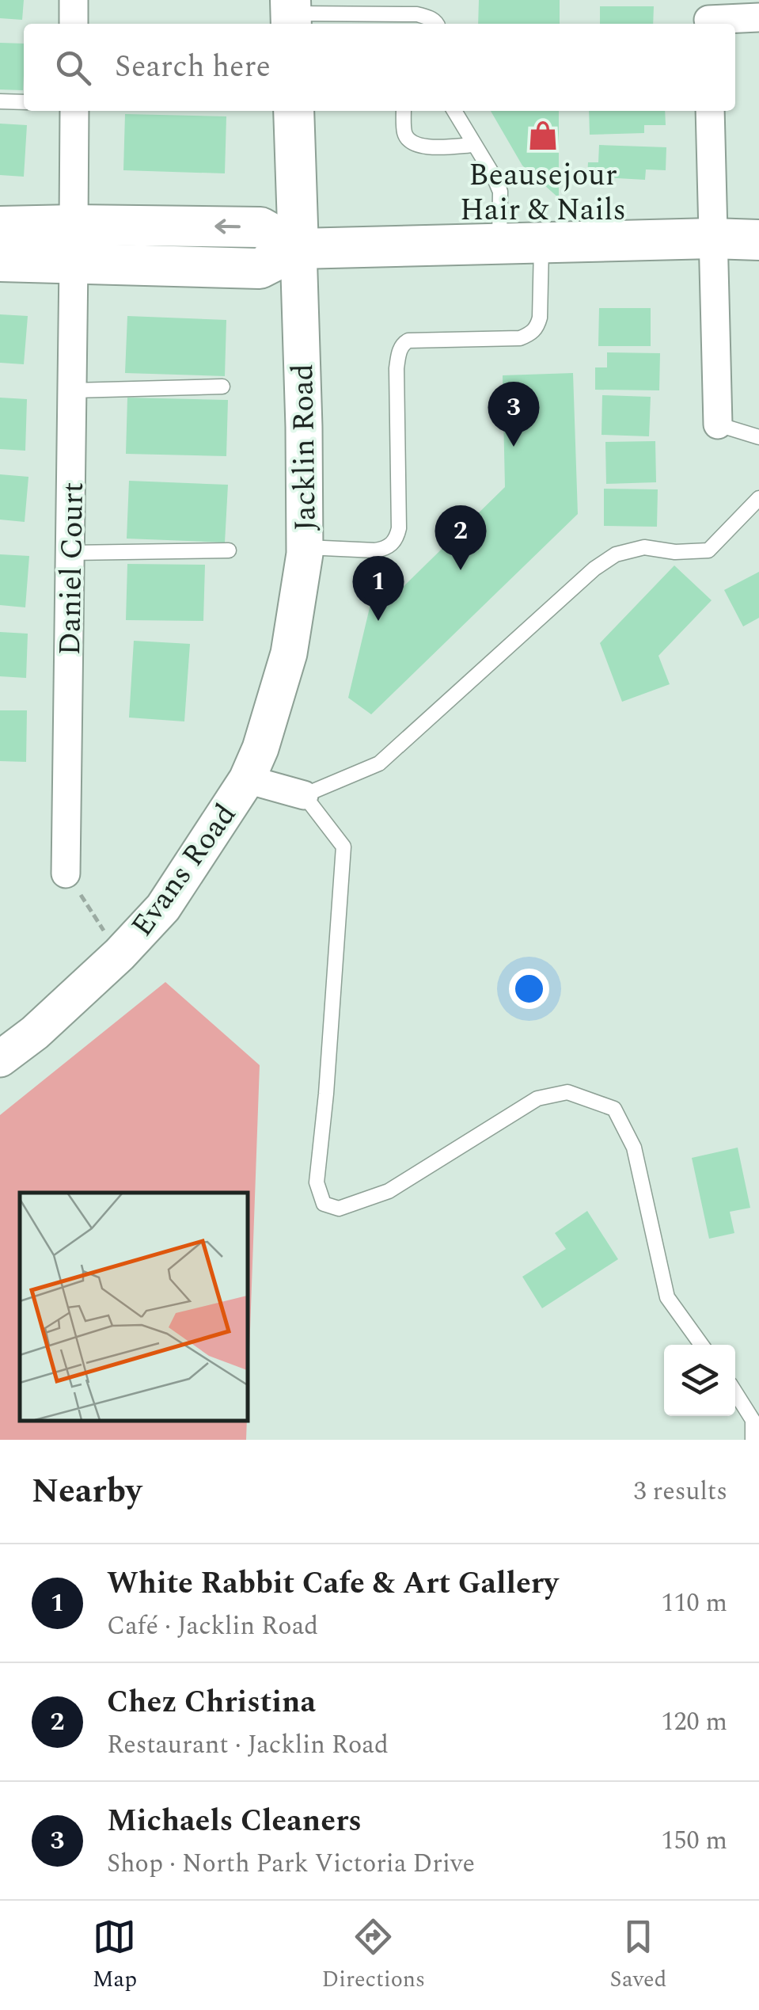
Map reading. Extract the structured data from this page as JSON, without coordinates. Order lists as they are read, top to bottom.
{
  "streets": {
    "main road": ["Jacklin Road"],
    "street": ["Daniel Court", "Evans Road"]
  },
  "crossings": [
    ["Jacklin Road", "Evans Road"]
  ],
  "places": {
    "shop": ["Beausejour Hair & Nails"]
  },
  "page": {
    "search": "Search here",
    "pins": ["3", "2", "1"],
    "heading": ["Nearby", "3 results"],
    "list": [
      {
        "mark": "1",
        "name": "White Rabbit Cafe & Art Gallery",
        "note": "Café · Jacklin Road",
        "value": "110 m"
      },
      {
        "mark": "2",
        "name": "Chez Christina",
        "note": "Restaurant · Jacklin Road",
        "value": "120 m"
      },
      {
        "mark": "3",
        "name": "Michaels Cleaners",
        "note": "Shop · North Park Victoria Drive",
        "value": "150 m"
      }
    ],
    "nav": ["Map", "Directions", "Saved"]
  }
}
